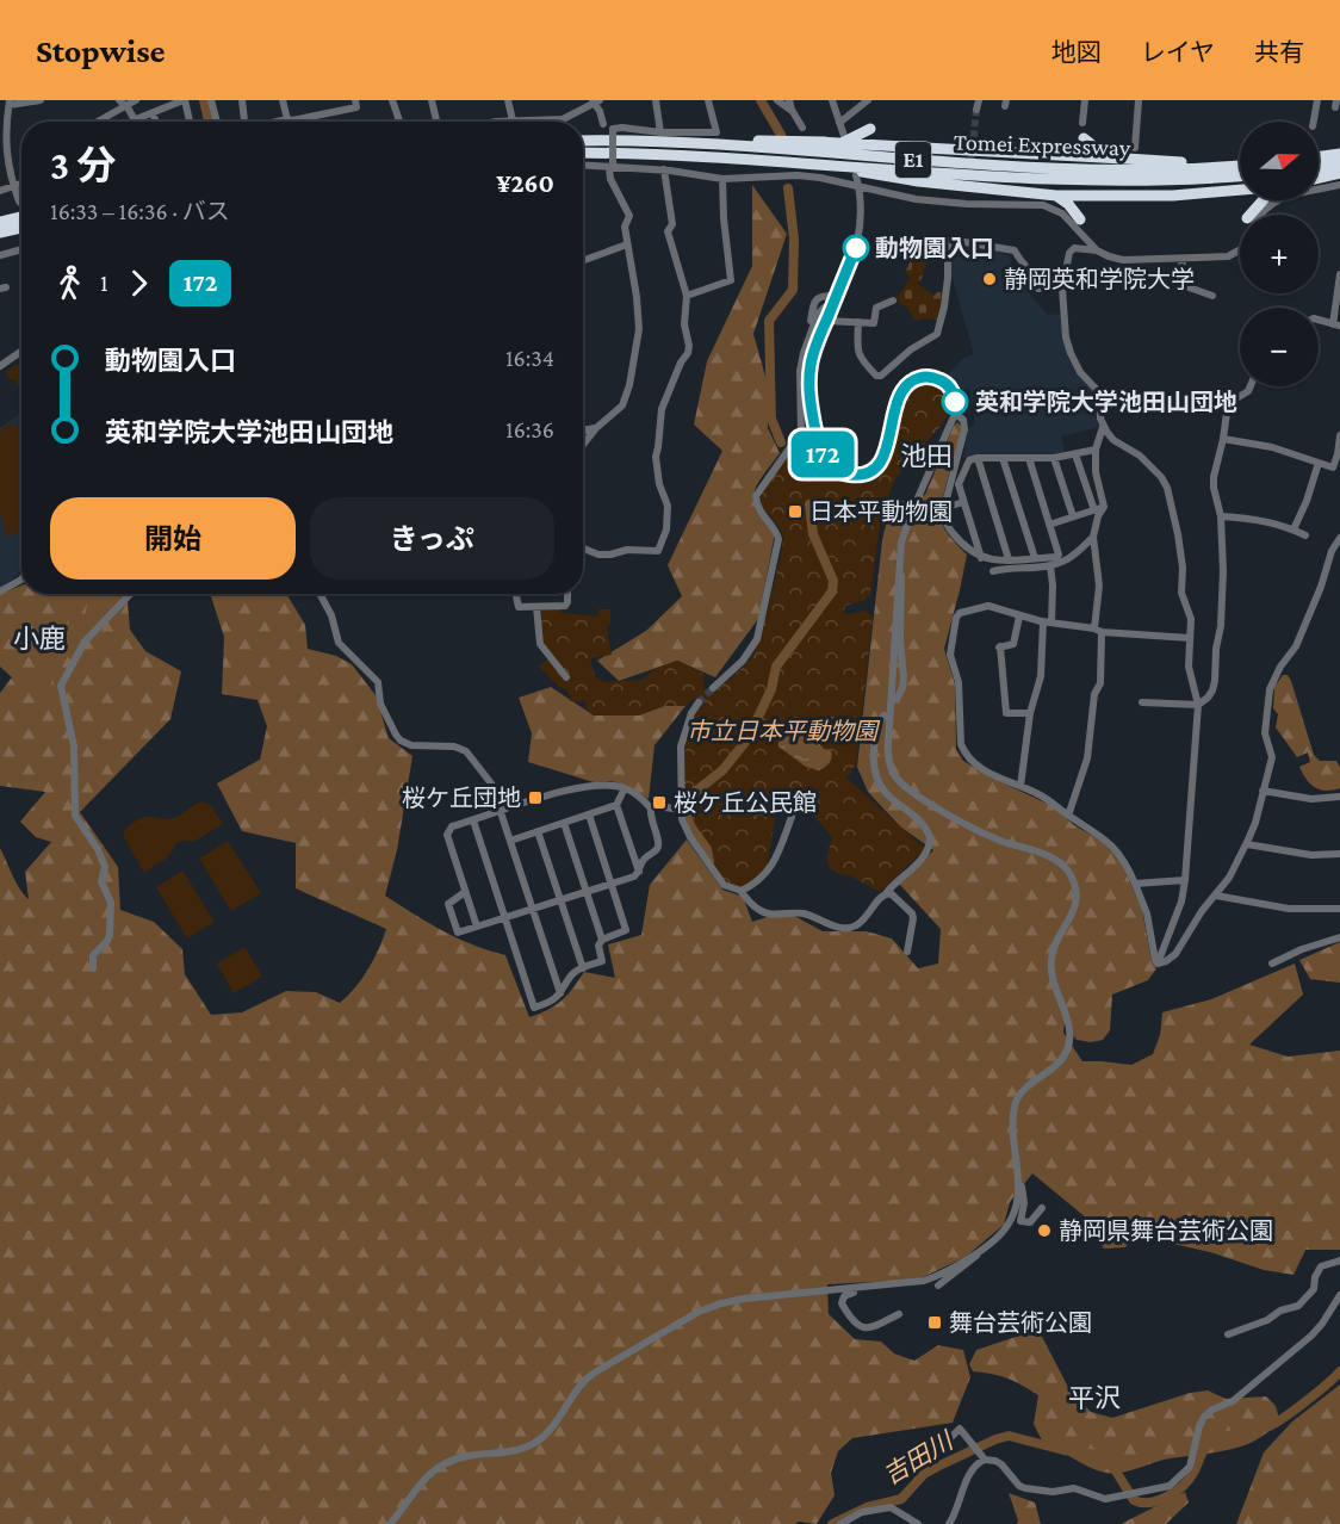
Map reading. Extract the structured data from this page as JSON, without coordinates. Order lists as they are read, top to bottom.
{
  "streets": {
    "highway": ["Tomei Expressway", "E1"]
  },
  "districts": ["池田", "小鹿", "平沢"],
  "water": ["吉田川"],
  "parks": ["市立日本平動物園"],
  "places": {
    "other": [
      "動物園入口",
      "静岡英和学院大学",
      "英和学院大学池田山団地",
      "静岡県舞台芸術公園"
    ],
    "transit": [
      "日本平動物園",
      "桜ケ丘団地",
      "桜ケ丘公民館",
      "舞台芸術公園"
    ]
  },
  "lines": ["bus line 172"],
  "north": "right",
  "page": {
    "header": "Stopwise",
    "nav": ["地図", "レイヤ", "共有"],
    "on_map": "172",
    "map_buttons": ["+", "−"],
    "heading": ["3 分", "16:33 – 16:36 · バス", "¥260"],
    "legs": ["1", "172"],
    "list": [
      {
        "name": "動物園入口",
        "value": "16:34"
      },
      {
        "name": "英和学院大学池田山団地",
        "value": "16:36"
      }
    ],
    "buttons": ["開始", "きっぷ"]
  }
}
